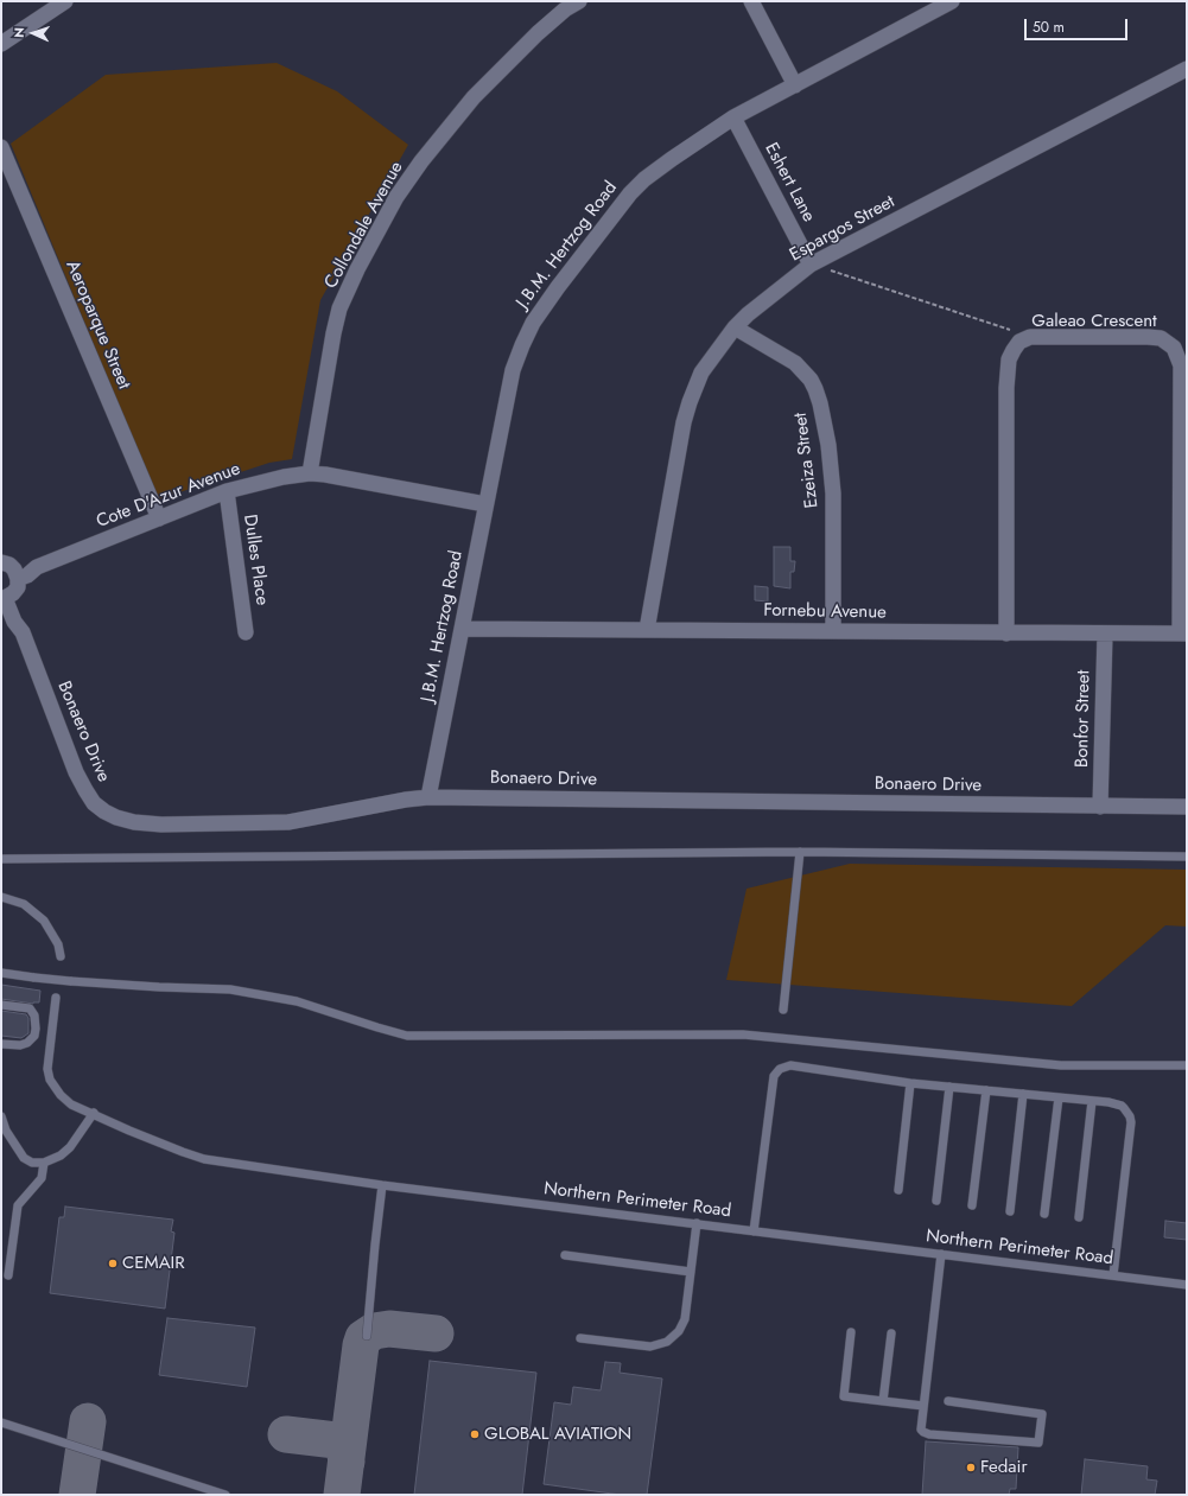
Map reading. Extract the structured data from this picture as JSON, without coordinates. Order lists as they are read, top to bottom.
{
  "streets": {
    "street": [
      "Eshert Lane",
      "Collondale Avenue",
      "Espargos Street",
      "J.B.M. Hertzog Road",
      "Galeao Crescent",
      "Aeroparque Street",
      "Ezeiza Street",
      "Cote D'Azur Avenue",
      "Dulles Place",
      "Fornebu Avenue",
      "Bonfor Street",
      "Bonaero Drive"
    ],
    "lane": ["Northern Perimeter Road"]
  },
  "crossings": [
    ["Eshert Lane", "Espargos Street"],
    ["Eshert Lane", "J.B.M. Hertzog Road"],
    ["Collondale Avenue", "Cote D'Azur Avenue"],
    ["Espargos Street", "Ezeiza Street"],
    ["Espargos Street", "Fornebu Avenue"],
    ["J.B.M. Hertzog Road", "Cote D'Azur Avenue"],
    ["J.B.M. Hertzog Road", "Fornebu Avenue"],
    ["J.B.M. Hertzog Road", "Bonaero Drive"],
    ["Galeao Crescent", "Fornebu Avenue"],
    ["Aeroparque Street", "Cote D'Azur Avenue"],
    ["Ezeiza Street", "Fornebu Avenue"],
    ["Cote D'Azur Avenue", "Dulles Place"],
    ["Cote D'Azur Avenue", "Bonaero Drive"],
    ["Fornebu Avenue", "Bonfor Street"],
    ["Bonfor Street", "Bonaero Drive"]
  ],
  "places": ["CEMAIR", "GLOBAL AVIATION", "Fedair"],
  "scale_bar": "50 m",
  "north": "left"
}
